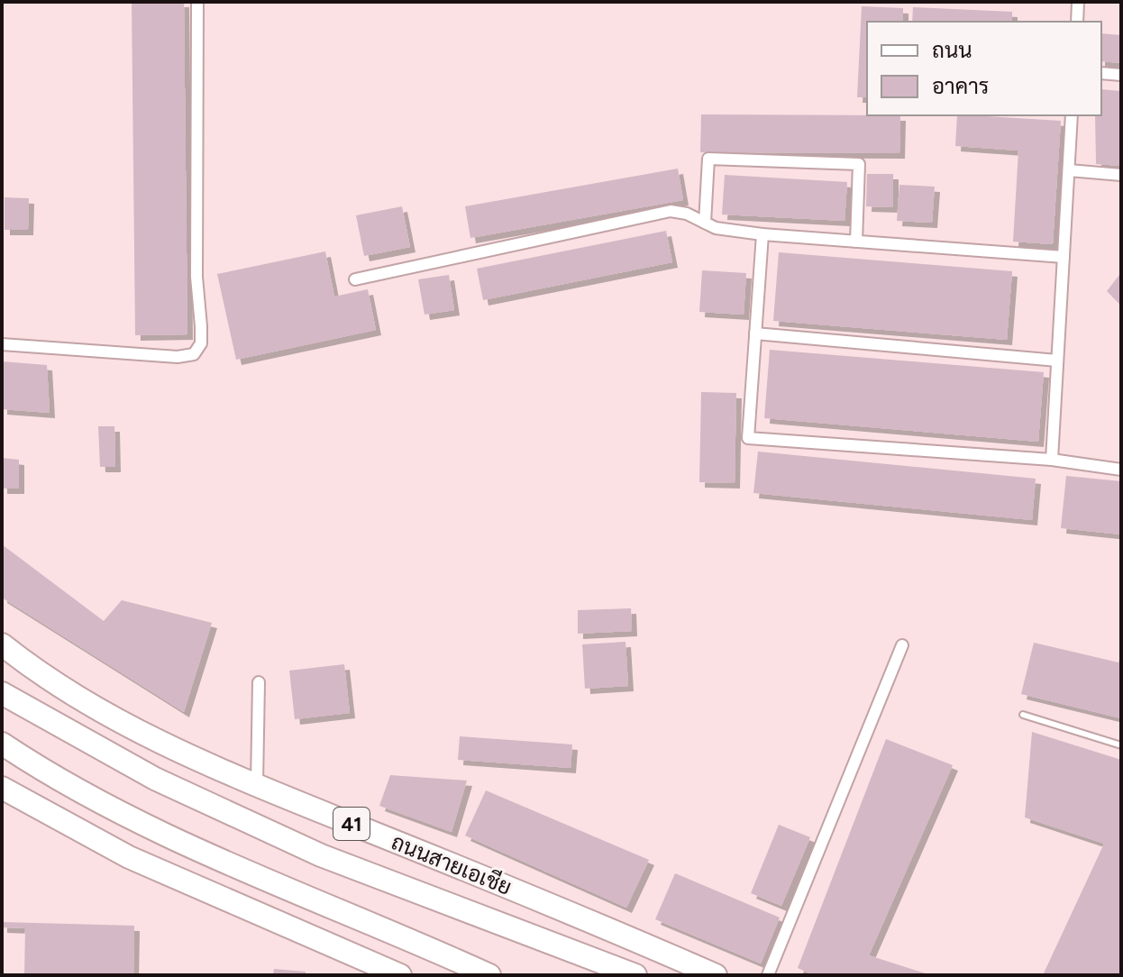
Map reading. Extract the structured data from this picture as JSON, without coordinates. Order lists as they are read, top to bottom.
{
  "streets": {
    "highway": ["41", "ถนนสายเอเชีย"]
  },
  "legend": ["ถนน", "อาคาร"]
}
